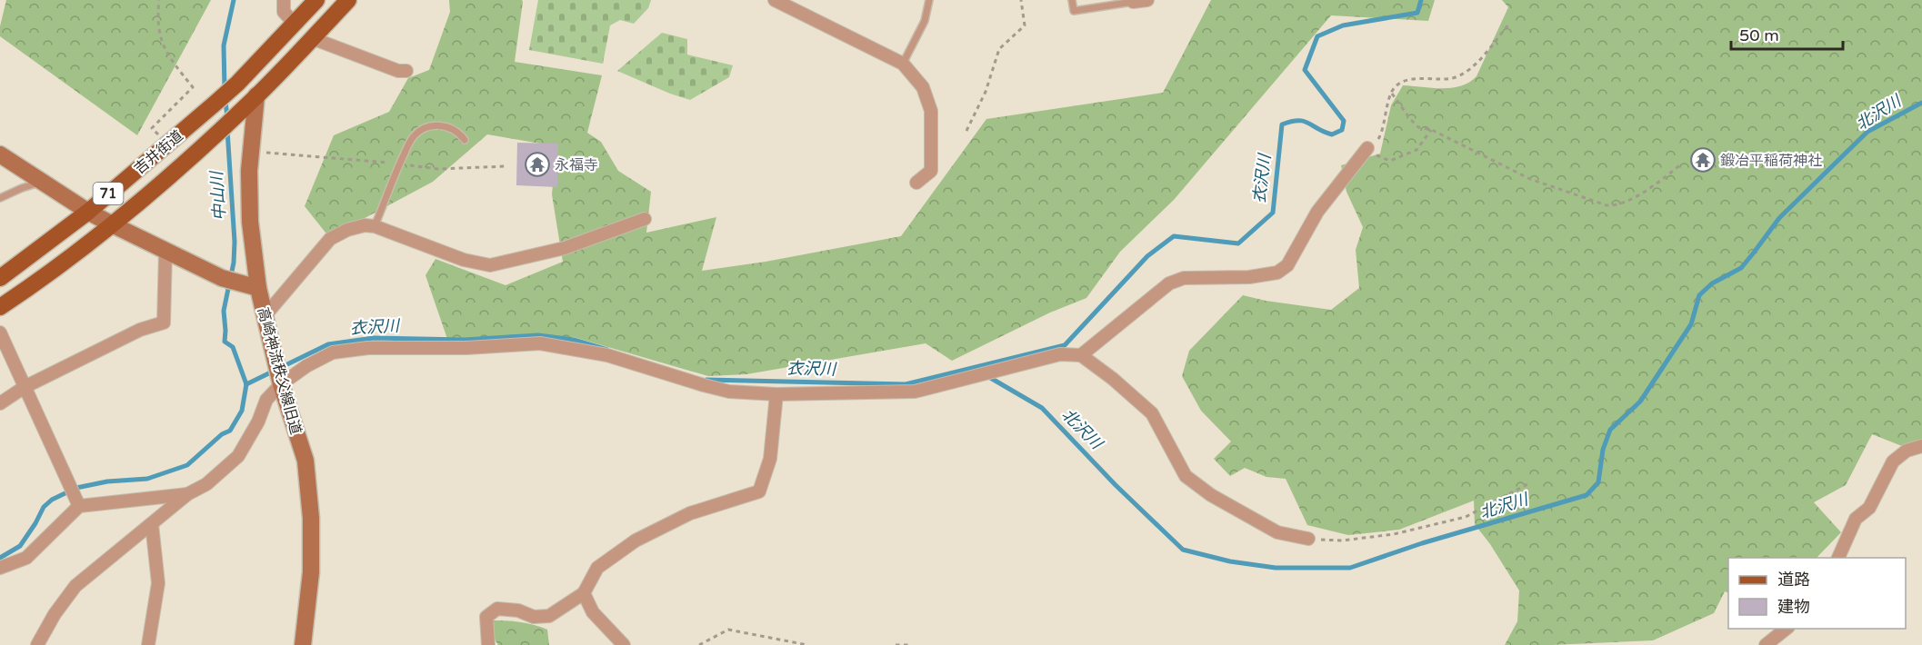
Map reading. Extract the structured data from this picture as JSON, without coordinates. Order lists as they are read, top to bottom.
{
  "streets": {
    "main road": ["吉井街道", "71"],
    "street": ["高崎神流秩父線旧道"]
  },
  "crossings": [
    ["吉井街道", "71"],
    ["吉井街道", "高崎神流秩父線旧道"],
    ["71", "高崎神流秩父線旧道"]
  ],
  "water": ["北沢川", "衣沢川", "中山川"],
  "places": {
    "temple": ["鍛冶平稲荷神社", "永福寺"]
  },
  "legend": ["道路", "建物"],
  "scale_bar": "50 m"
}
